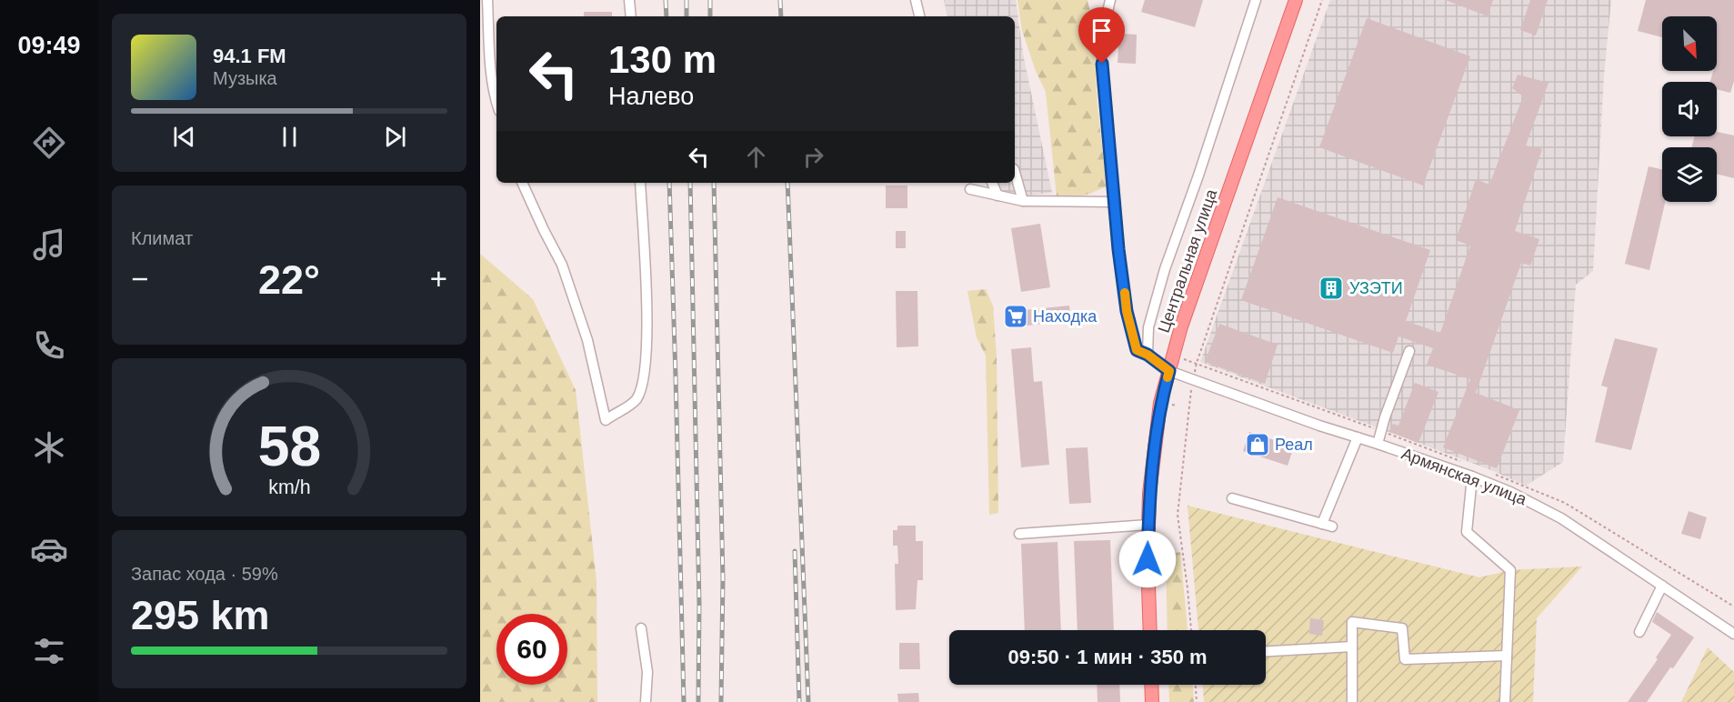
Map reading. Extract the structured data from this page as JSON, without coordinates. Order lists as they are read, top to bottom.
{
  "streets": {
    "main road": ["Центральная улица"],
    "street": ["Армянская улица"]
  },
  "crossings": [
    ["Центральная улица", "Армянская улица"]
  ],
  "places": {
    "building": ["УЗЭТИ"],
    "supermarket": ["Находка"],
    "shop": ["Реал"]
  },
  "north": "bottom right",
  "page": {
    "tabs": "09:49",
    "turn": ["130 m", "Налево"],
    "song": ["94.1 FM", "Музыка"],
    "tile": [
      "Климат",
      ["Запас хода · 59%", "295 km"]
    ],
    "heat": ["−", "22°", "+"],
    "limit": "60",
    "trip": "09:50 · 1 мин · 350 m",
    "gauge": ["58", "km/h"]
  }
}
